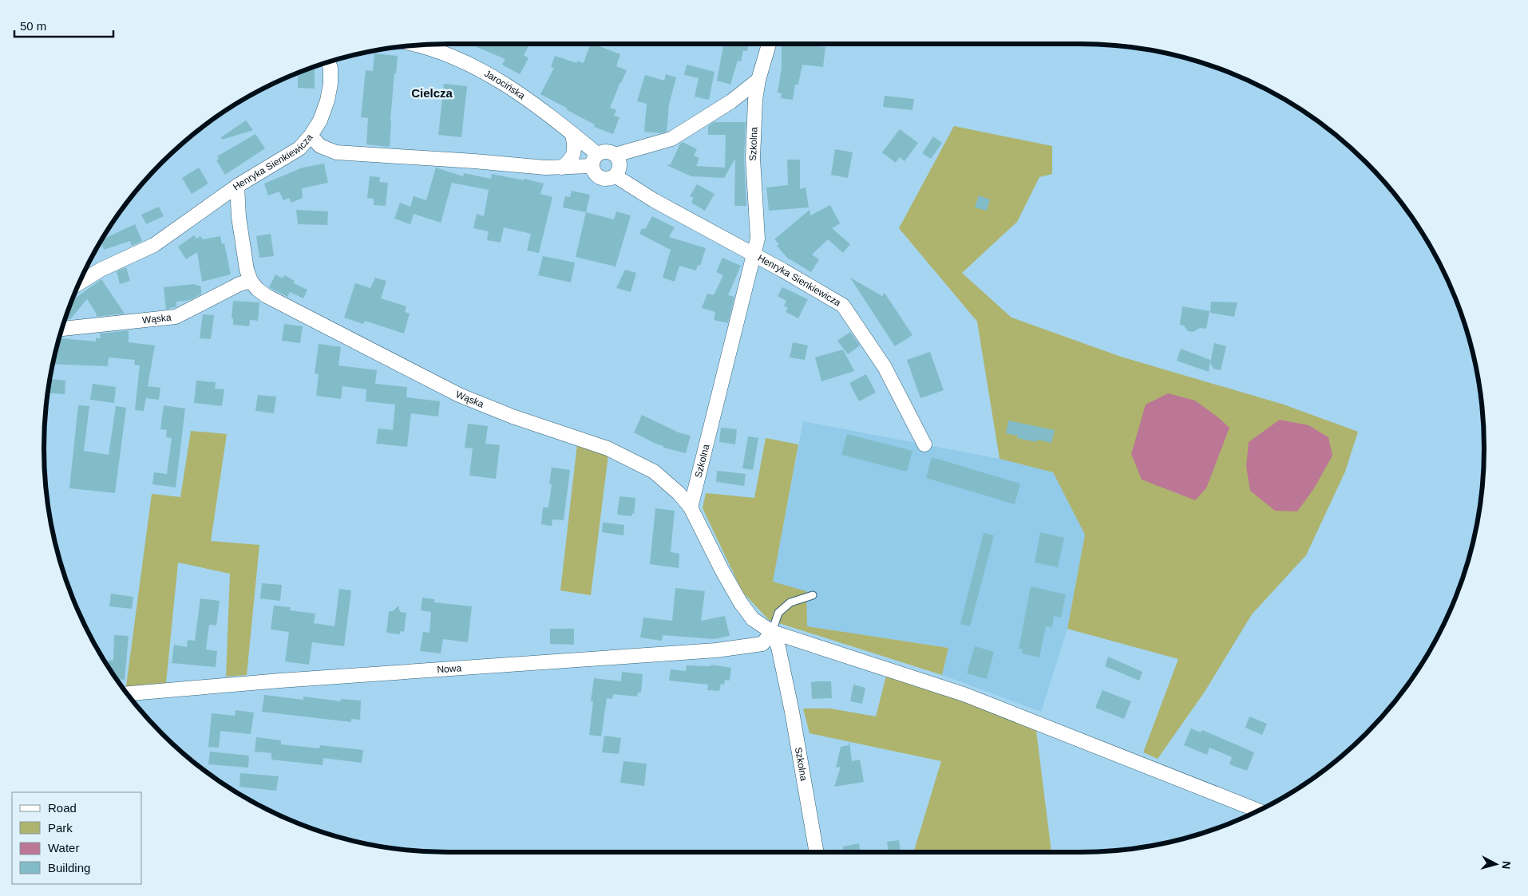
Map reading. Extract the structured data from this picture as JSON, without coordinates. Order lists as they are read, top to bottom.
{
  "streets": {
    "street": [
      "Jarocińska",
      "Szkolna",
      "Henryka Sienkiewicza",
      "Wąska",
      "Nowa"
    ]
  },
  "crossings": [
    ["Jarocińska", "Henryka Sienkiewicza"],
    ["Szkolna", "Henryka Sienkiewicza"],
    ["Szkolna", "Wąska"],
    ["Szkolna", "Nowa"]
  ],
  "districts": ["Cielcza"],
  "legend": [
    "Road",
    "Park",
    "Water",
    "Building"
  ],
  "scale_bar": "50 m",
  "north": "right"
}
